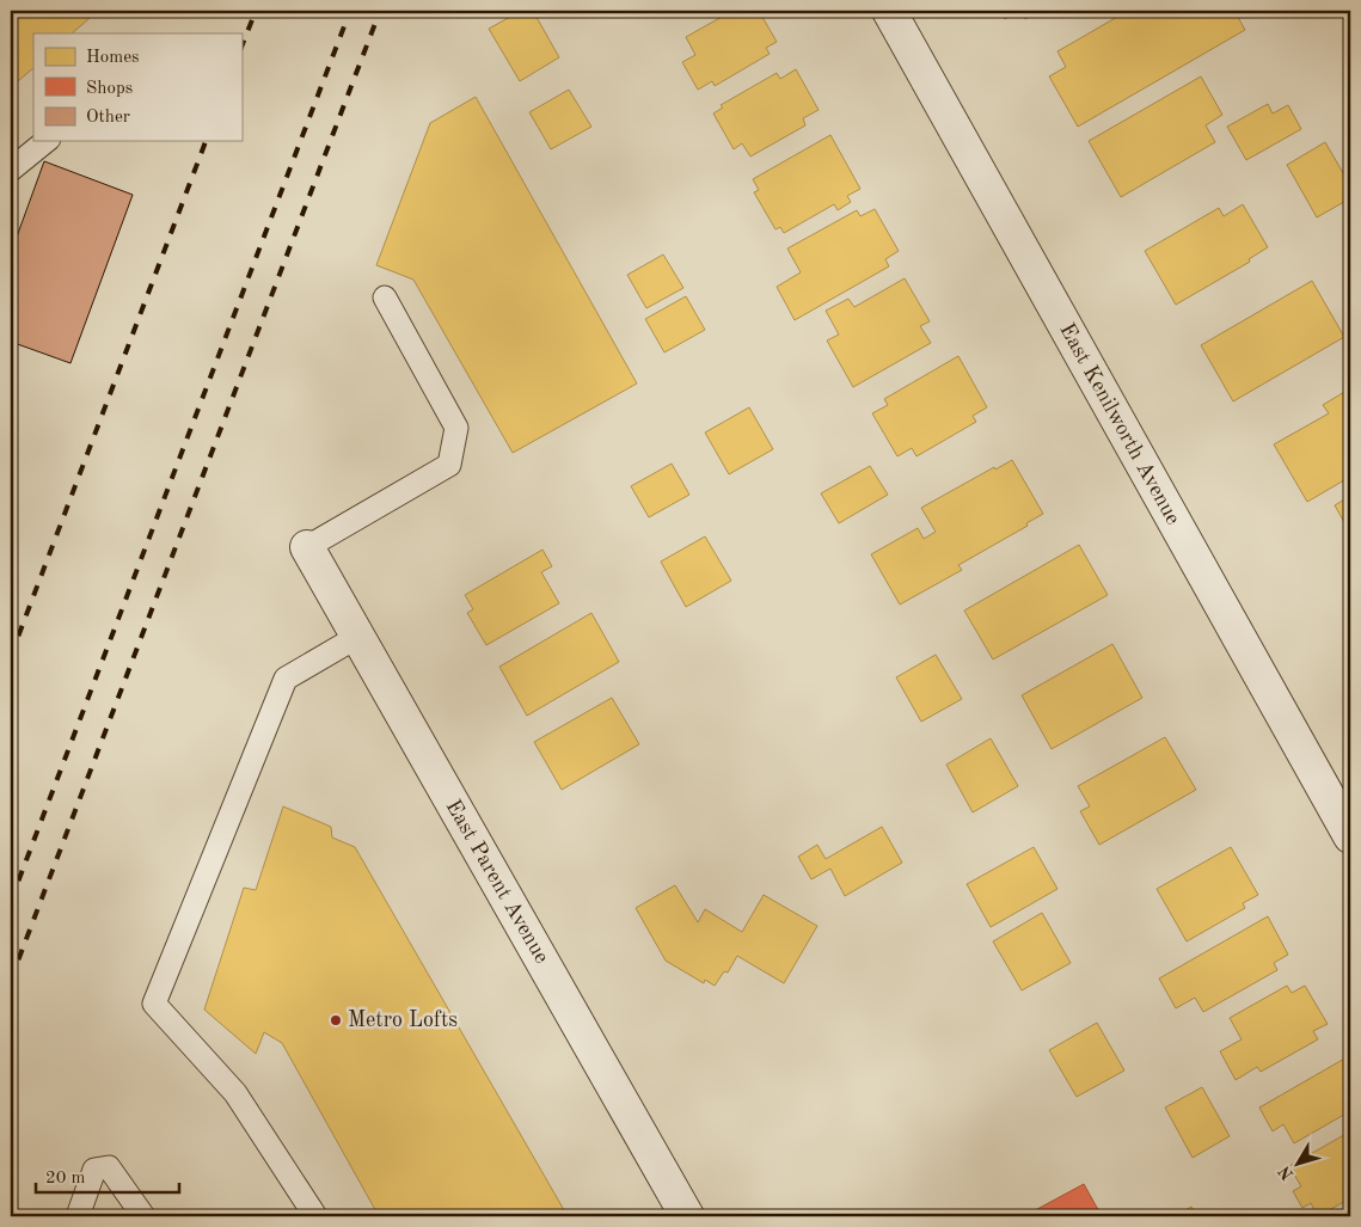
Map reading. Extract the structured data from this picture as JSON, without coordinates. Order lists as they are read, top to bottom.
{
  "streets": {
    "street": ["East Kenilworth Avenue", "East Parent Avenue"]
  },
  "places": ["Metro Lofts"],
  "legend": ["Homes", "Shops", "Other"],
  "scale_bar": "20 m",
  "north": "bottom left"
}
